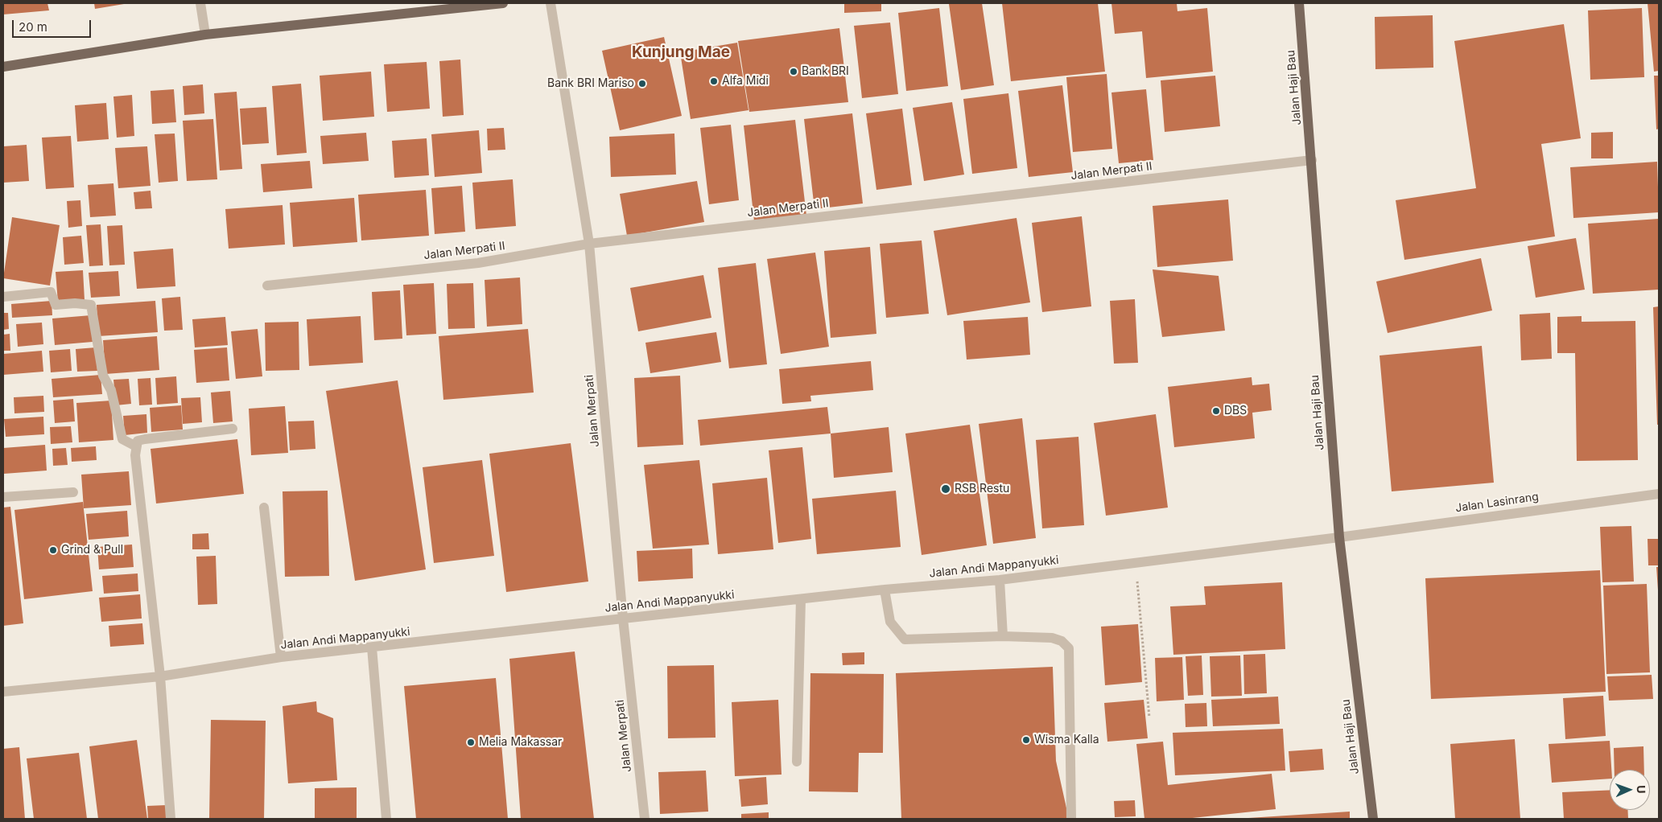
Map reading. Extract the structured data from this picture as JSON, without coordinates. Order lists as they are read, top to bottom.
{
  "streets": {
    "main road": ["Jalan Haji Bau"],
    "street": [
      "Jalan Merpati II",
      "Jalan Merpati",
      "Jalan Lasinrang",
      "Jalan Andi Mappanyukki"
    ]
  },
  "crossings": [
    ["Jalan Haji Bau", "Jalan Merpati II"],
    ["Jalan Haji Bau", "Jalan Lasinrang"],
    ["Jalan Haji Bau", "Jalan Andi Mappanyukki"],
    ["Jalan Merpati II", "Jalan Merpati"],
    ["Jalan Merpati", "Jalan Andi Mappanyukki"],
    ["Jalan Lasinrang", "Jalan Andi Mappanyukki"]
  ],
  "districts": ["Kunjung Mae"],
  "places": [
    "Bank BRI",
    "Alfa Midi",
    "Bank BRI Mariso",
    "DBS",
    "RSB Restu",
    "Grind & Pull",
    "Wisma Kalla",
    "Melia Makassar"
  ],
  "scale_bar": "20 m",
  "north": "right"
}
